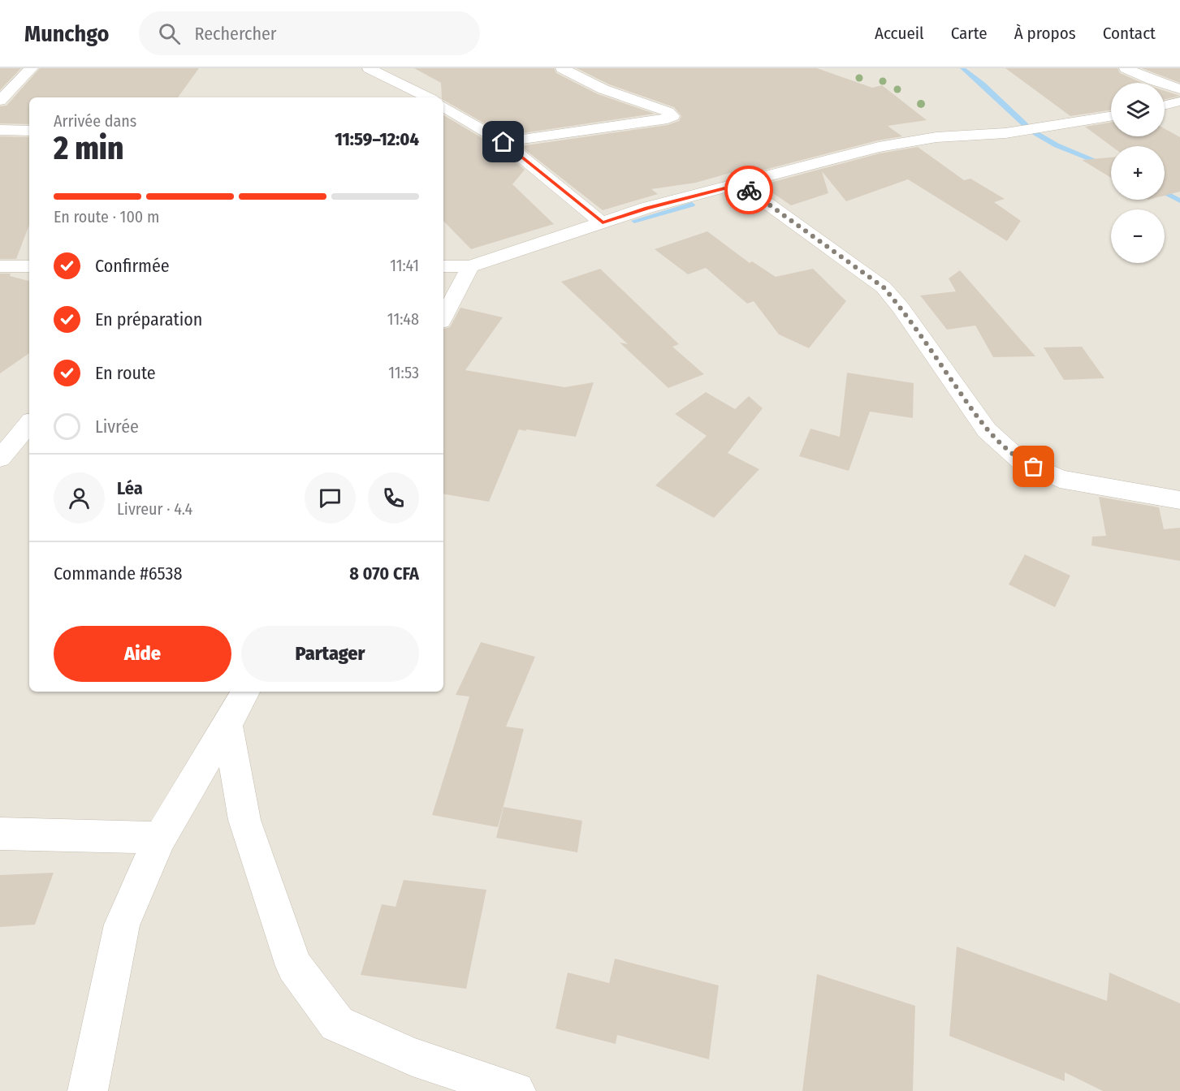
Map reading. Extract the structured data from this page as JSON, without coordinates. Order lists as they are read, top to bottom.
{
  "page": {
    "header": "Munchgo",
    "search": "Rechercher",
    "nav": [
      "Accueil",
      "Carte",
      "À propos",
      "Contact"
    ],
    "map_buttons": ["+", "−"],
    "heading": ["2 min", "Arrivée dans", "11:59–12:04"],
    "panel": [
      "Léa",
      "Livreur · 4.4",
      "Commande #6538",
      "8 070 CFA"
    ],
    "bar": "En route · 100 m",
    "list": [
      ["Confirmée", "11:41"],
      ["En préparation", "11:48"],
      ["En route", "11:53"],
      "Livrée"
    ],
    "buttons": ["Aide", "Partager"]
  }
}
